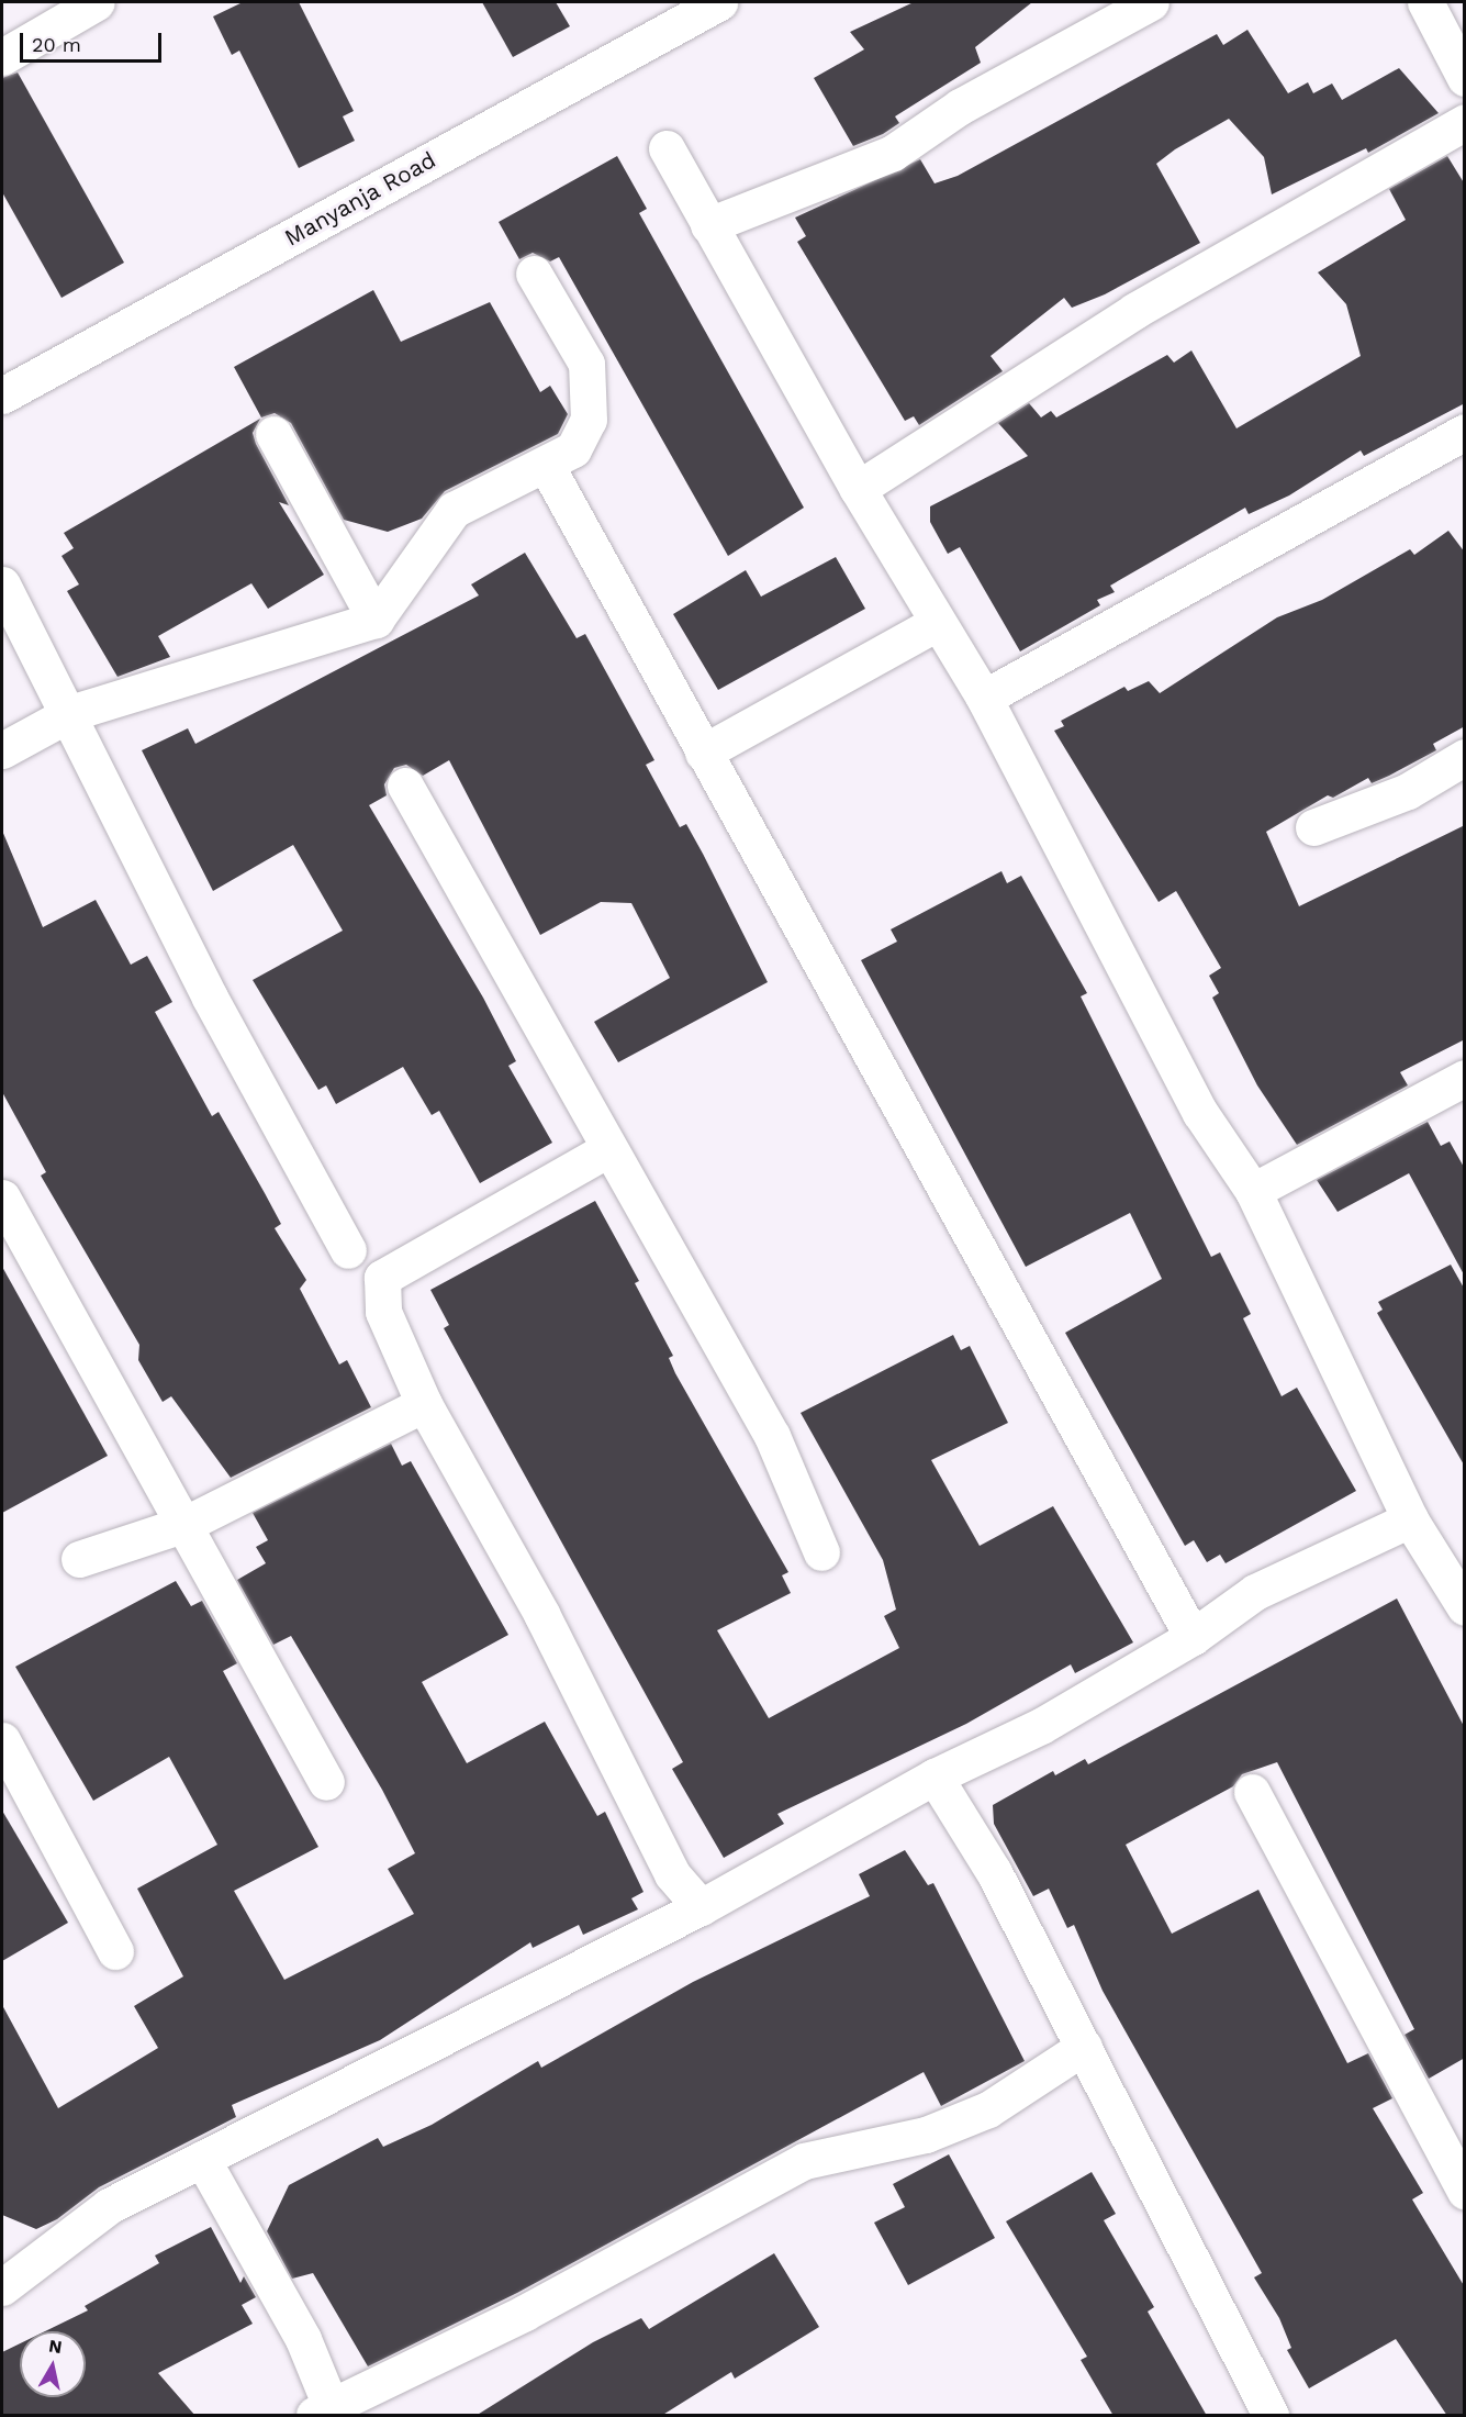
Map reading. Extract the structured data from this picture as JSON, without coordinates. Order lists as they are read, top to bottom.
{
  "streets": {
    "street": ["Manyanja Road"]
  },
  "scale_bar": "20 m",
  "north": "top"
}
